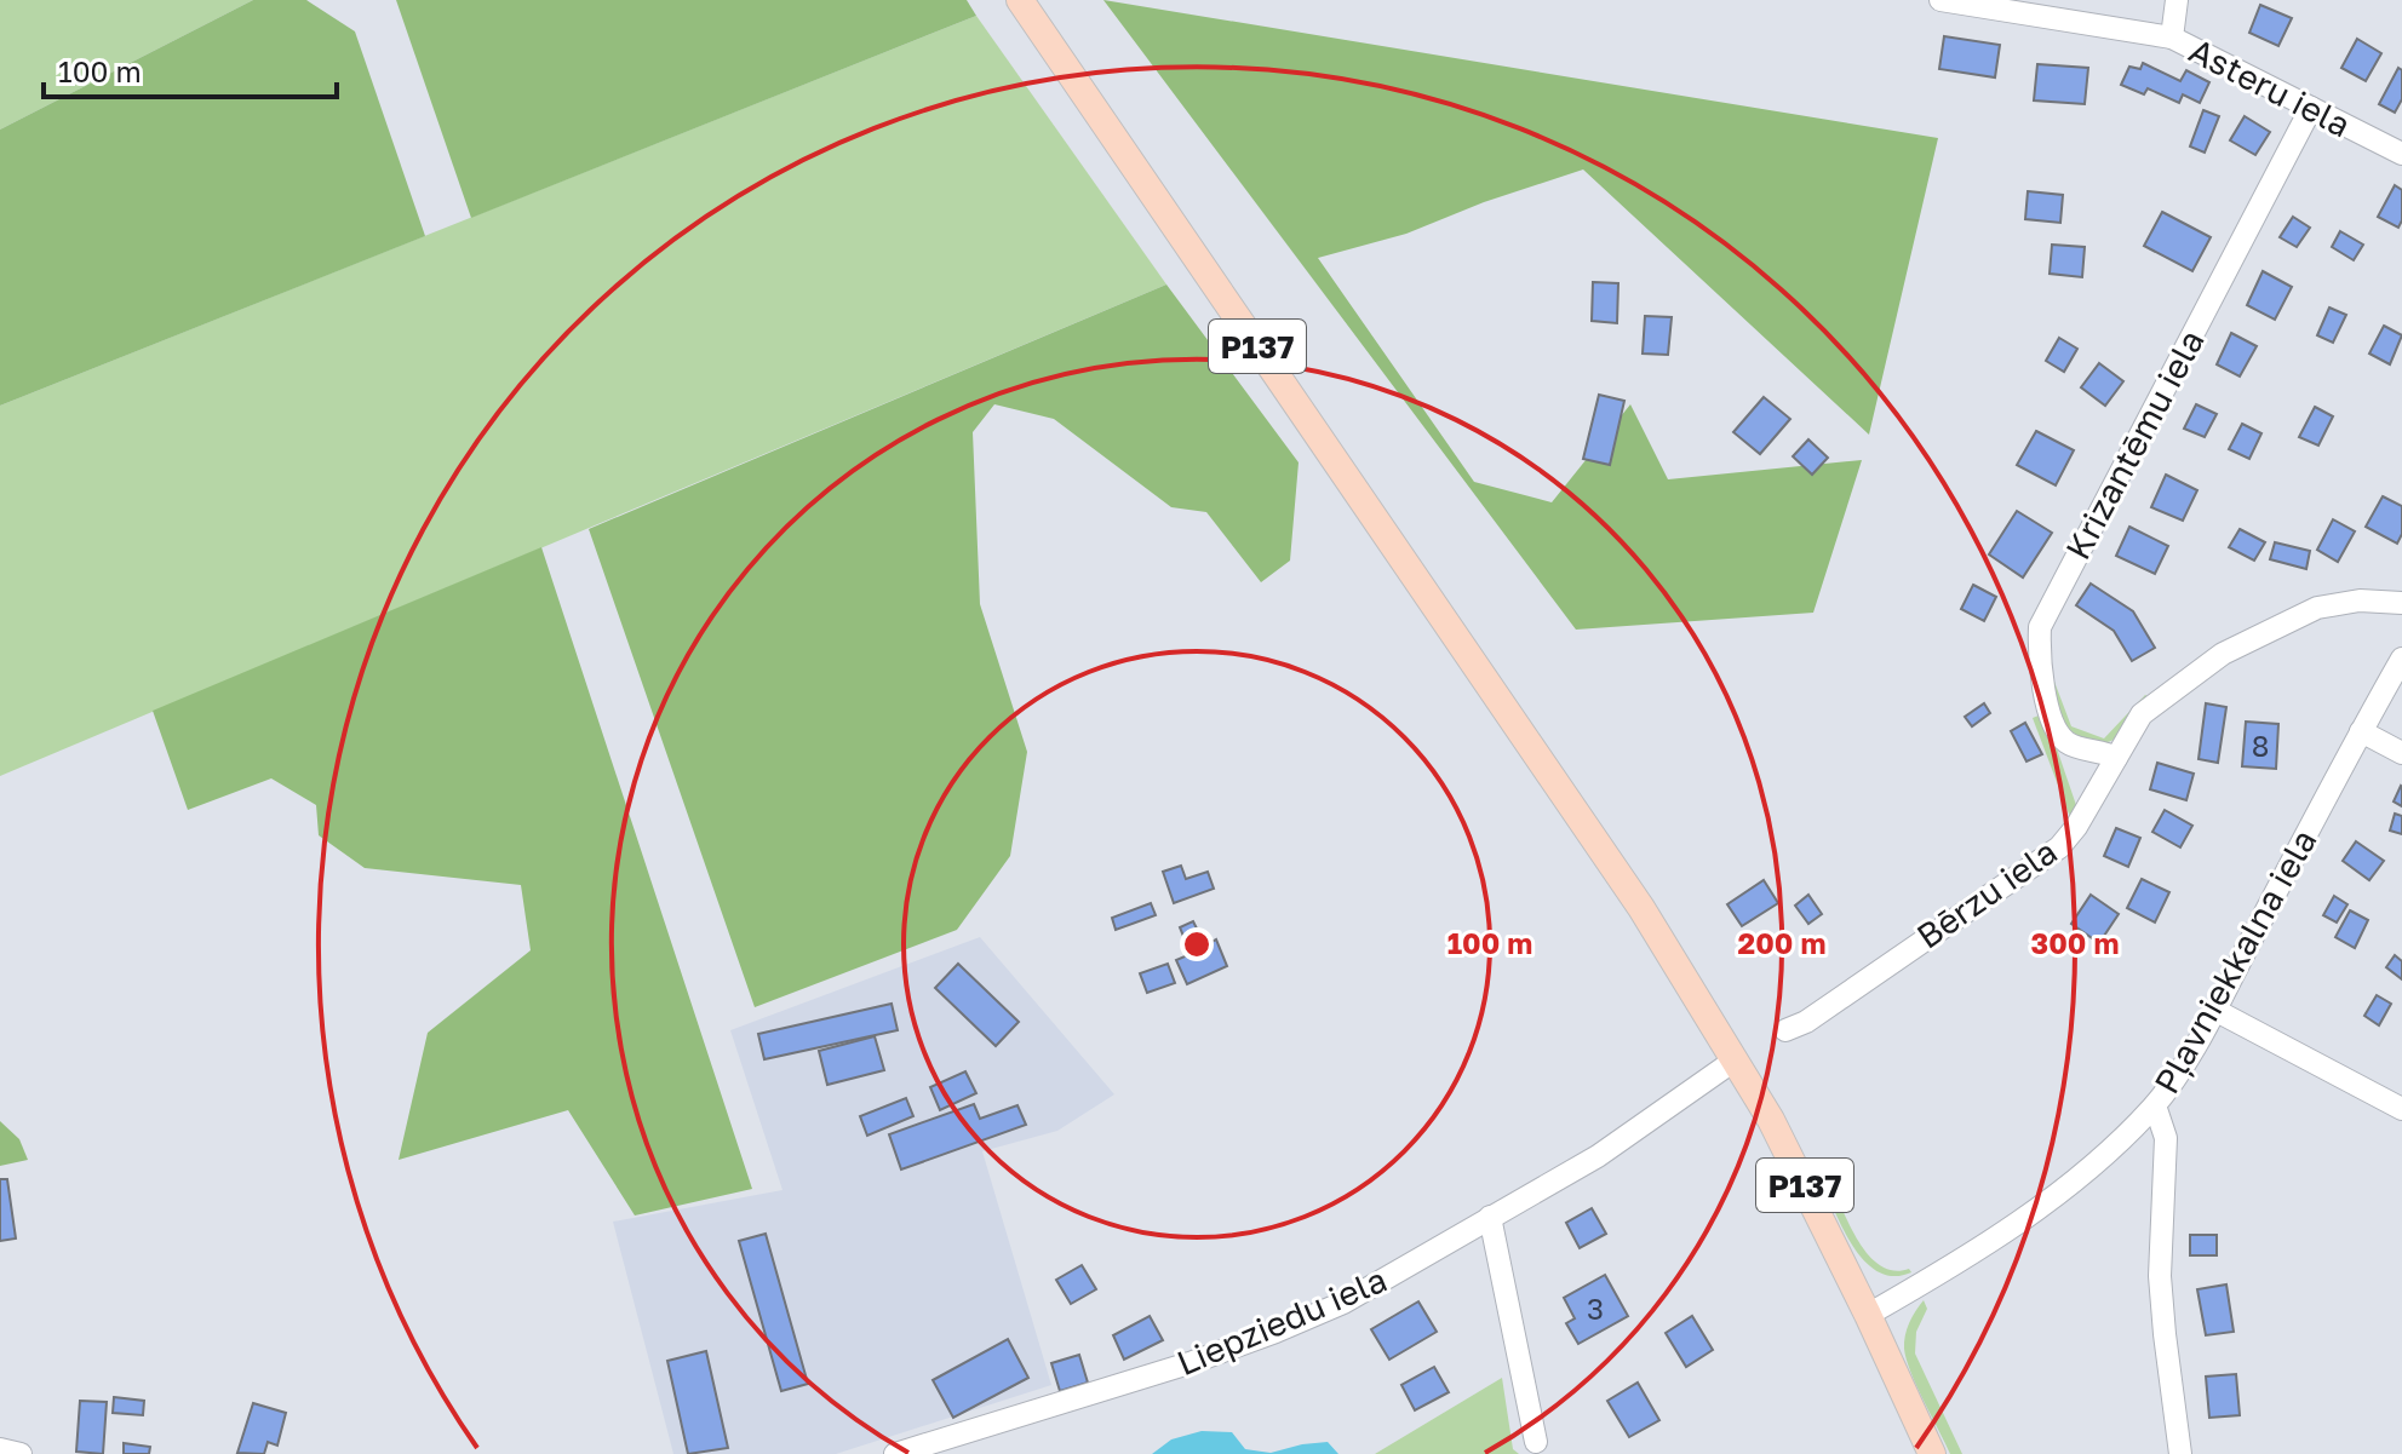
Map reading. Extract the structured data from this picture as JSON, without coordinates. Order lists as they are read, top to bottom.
{
  "streets": {
    "main road": ["P137"],
    "street": [
      "Asteru iela",
      "Krizantēmu iela",
      "Bērzu iela",
      "Pļavniekkalna iela",
      "Liepziedu iela"
    ]
  },
  "crossings": [
    ["Asteru iela", "Krizantēmu iela"],
    ["P137", "Pļavniekkalna iela"],
    ["P137", "Liepziedu iela"],
    ["Krizantēmu iela", "Bērzu iela"]
  ],
  "house_numbers": ["8", "3"],
  "scale_bar": "100 m",
  "rings": ["100 m", "200 m", "300 m"]
}
